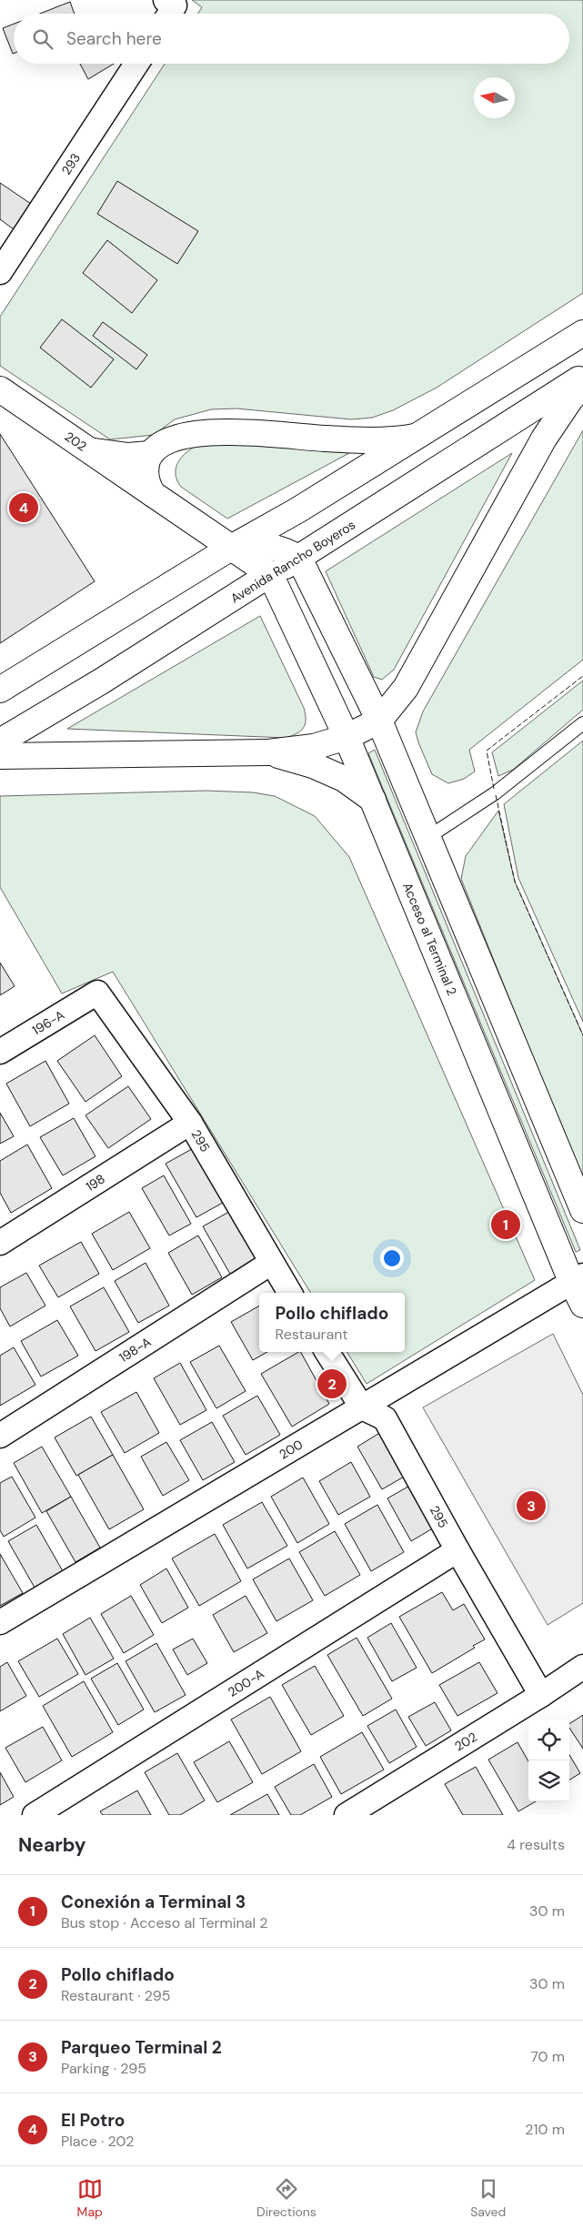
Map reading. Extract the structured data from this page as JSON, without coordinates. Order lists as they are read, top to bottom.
{
  "streets": {
    "main road": ["202", "Avenida Rancho Boyeros", "Acceso al Terminal 2"],
    "street": [
      "293",
      "196-A",
      "295",
      "198",
      "198-A",
      "200",
      "200-A"
    ]
  },
  "crossings": [
    ["202", "Avenida Rancho Boyeros"],
    ["202", "Acceso al Terminal 2"],
    ["202", "295"],
    ["Avenida Rancho Boyeros", "Acceso al Terminal 2"],
    ["Acceso al Terminal 2", "200"],
    ["196-A", "295"],
    ["295", "198"],
    ["295", "198-A"],
    ["295", "200"],
    ["295", "200-A"]
  ],
  "north": "left",
  "page": {
    "search": "Search here",
    "pins": [
      "4",
      "1",
      "2",
      "3"
    ],
    "popup": ["Pollo chiflado", "Restaurant"],
    "heading": ["Nearby", "4 results"],
    "list": [
      {
        "mark": "1",
        "name": "Conexión a Terminal 3",
        "note": "Bus stop · Acceso al Terminal 2",
        "value": "30 m"
      },
      {
        "mark": "2",
        "name": "Pollo chiflado",
        "note": "Restaurant · 295",
        "value": "30 m"
      },
      {
        "mark": "3",
        "name": "Parqueo Terminal 2",
        "note": "Parking · 295",
        "value": "70 m"
      },
      {
        "mark": "4",
        "name": "El Potro",
        "note": "Place · 202",
        "value": "210 m"
      }
    ],
    "nav": ["Map", "Directions", "Saved"]
  }
}
